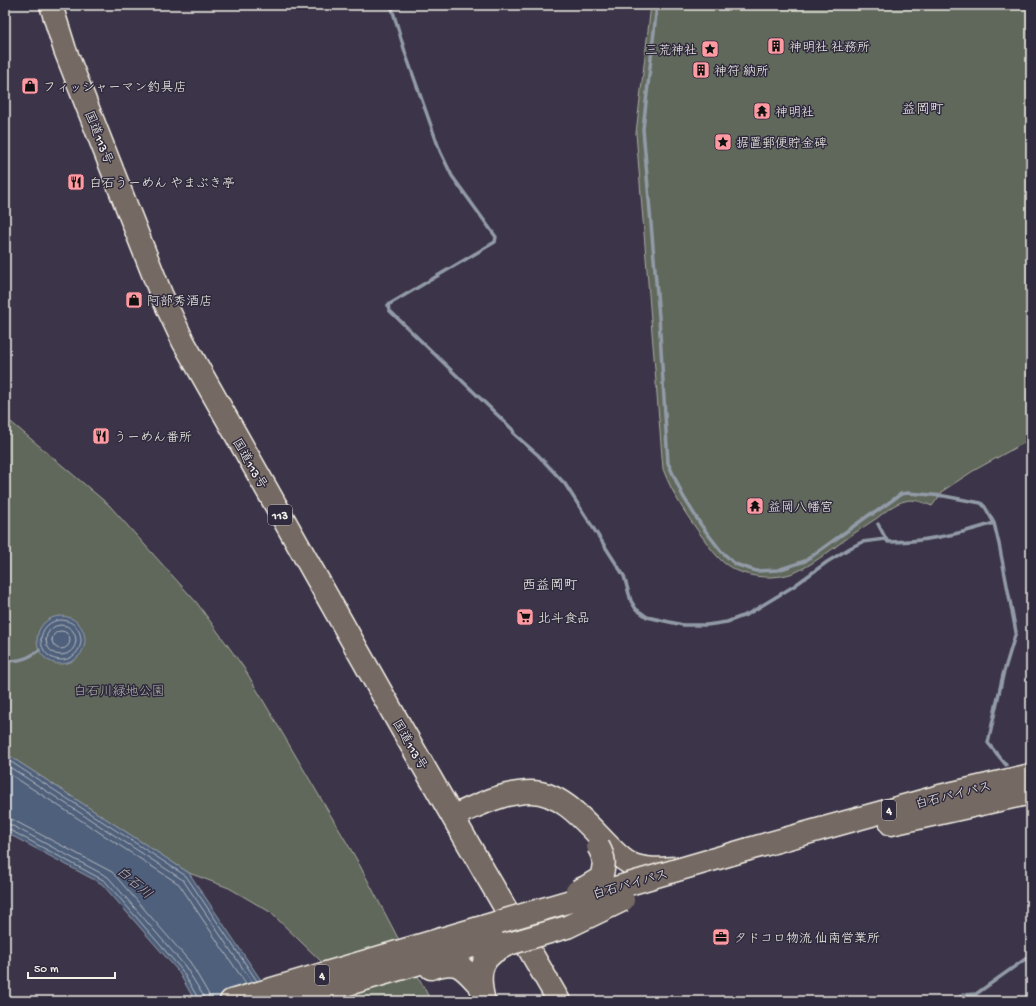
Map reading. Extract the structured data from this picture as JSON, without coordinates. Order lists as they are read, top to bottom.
{
  "streets": {
    "highway": [
      "国道113号",
      "113",
      "白石バイパス",
      "4"
    ]
  },
  "districts": ["益岡町", "西益岡町"],
  "water": ["白石川"],
  "parks": ["白石川緑地公園"],
  "places": {
    "building": ["神明社 社務所", "神符 納所"],
    "place": ["三荒神社", "据置郵便貯金碑"],
    "shop": ["フィッシャーマン釣具店", "阿部秀酒店"],
    "temple": ["神明社", "益岡八幡宮"],
    "restaurant": ["白石うーめん やまぶき亭", "うーめん番所"],
    "supermarket": ["北斗食品"],
    "office": ["タドコロ物流 仙南営業所"]
  },
  "scale_bar": "50 m"
}
